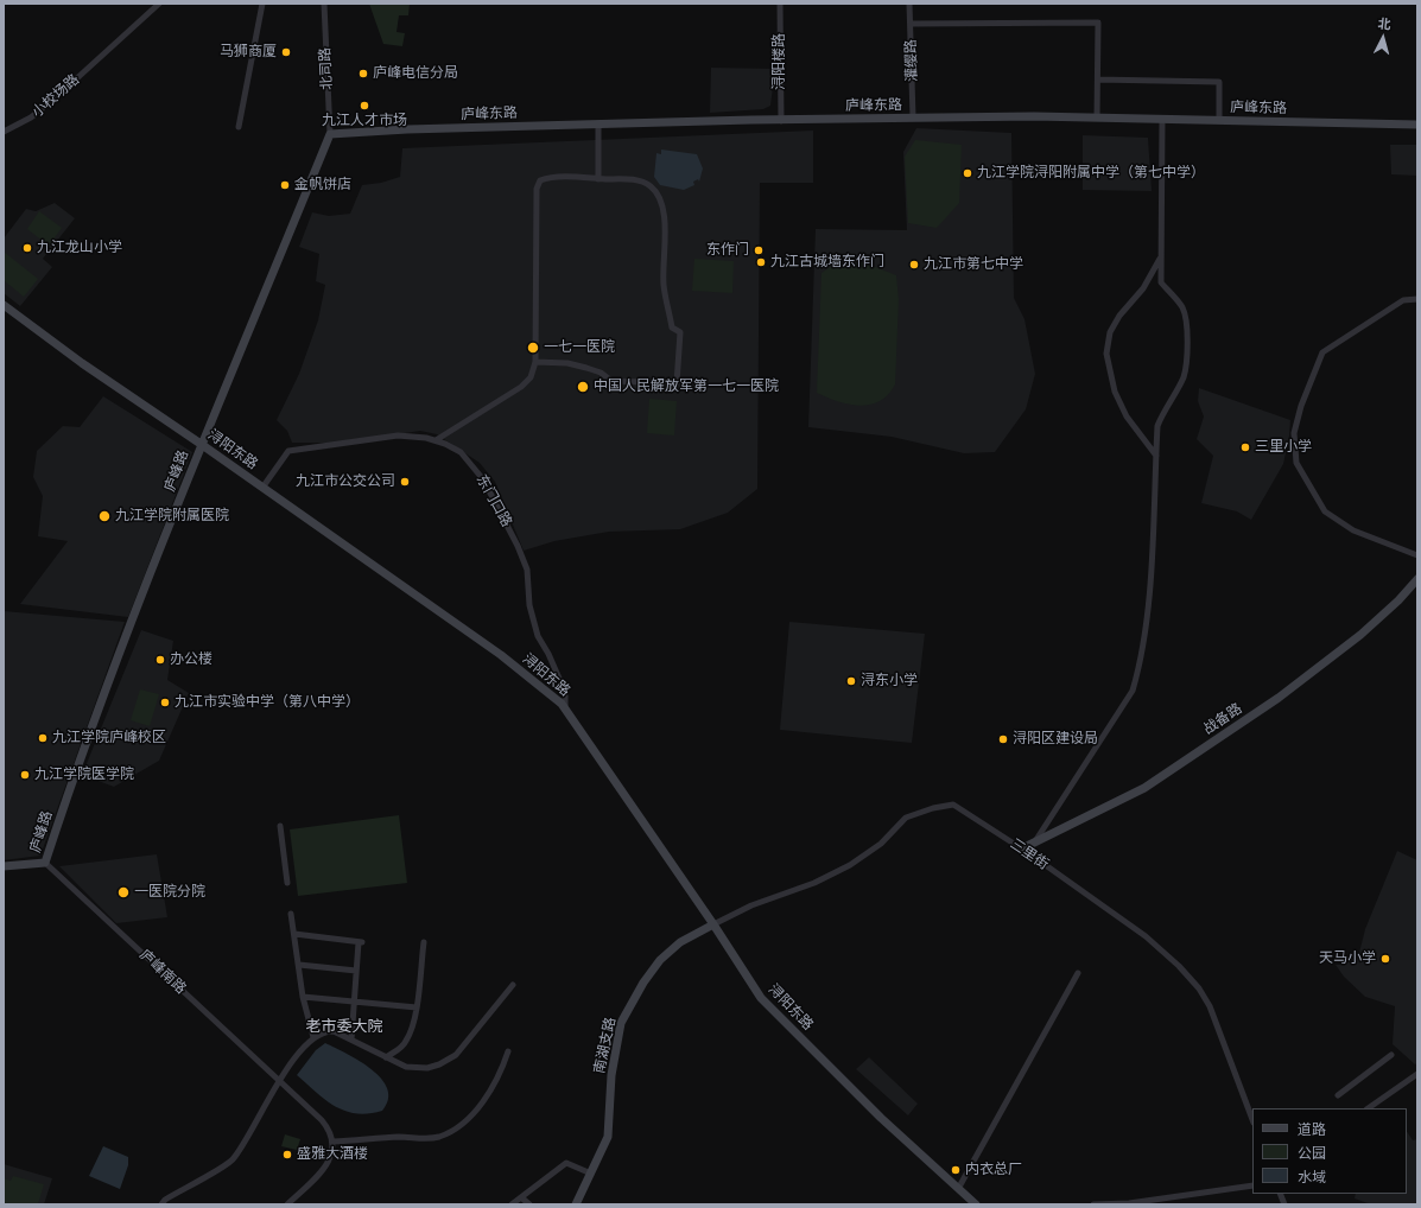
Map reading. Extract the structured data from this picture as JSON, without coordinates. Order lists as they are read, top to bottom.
{
  "streets": {
    "main road": [
      "庐峰东路",
      "浔阳东路",
      "庐峰路",
      "战备路",
      "南湖支路"
    ],
    "street": [
      "灌缨路",
      "浔阳楼路",
      "北司路",
      "小校场路",
      "东门口路",
      "三里街",
      "庐峰南路"
    ]
  },
  "crossings": [
    ["灌缨路", "庐峰东路"],
    ["浔阳楼路", "庐峰东路"],
    ["北司路", "庐峰东路"],
    ["北司路", "庐峰路"],
    ["庐峰东路", "庐峰路"],
    ["浔阳东路", "庐峰路"],
    ["浔阳东路", "东门口路"],
    ["浔阳东路", "三里街"],
    ["浔阳东路", "南湖支路"],
    ["庐峰路", "庐峰南路"],
    ["战备路", "三里街"],
    ["三里街", "南湖支路"]
  ],
  "districts": ["老市委大院"],
  "places": [
    "马狮商厦",
    "庐峰电信分局",
    "九江人才市场",
    "九江学院浔阳附属中学（第七中学）",
    "金帆饼店",
    "九江龙山小学",
    "东作门",
    "九江古城墙东作门",
    "九江市第七中学",
    "一七一医院",
    "中国人民解放军第一七一医院",
    "三里小学",
    "九江市公交公司",
    "九江学院附属医院",
    "办公楼",
    "浔东小学",
    "九江市实验中学（第八中学）",
    "九江学院庐峰校区",
    "浔阳区建设局",
    "九江学院医学院",
    "一医院分院",
    "天马小学",
    "盛雅大酒楼",
    "内衣总厂"
  ],
  "legend": ["道路", "公园", "水域"],
  "north": "top"
}
